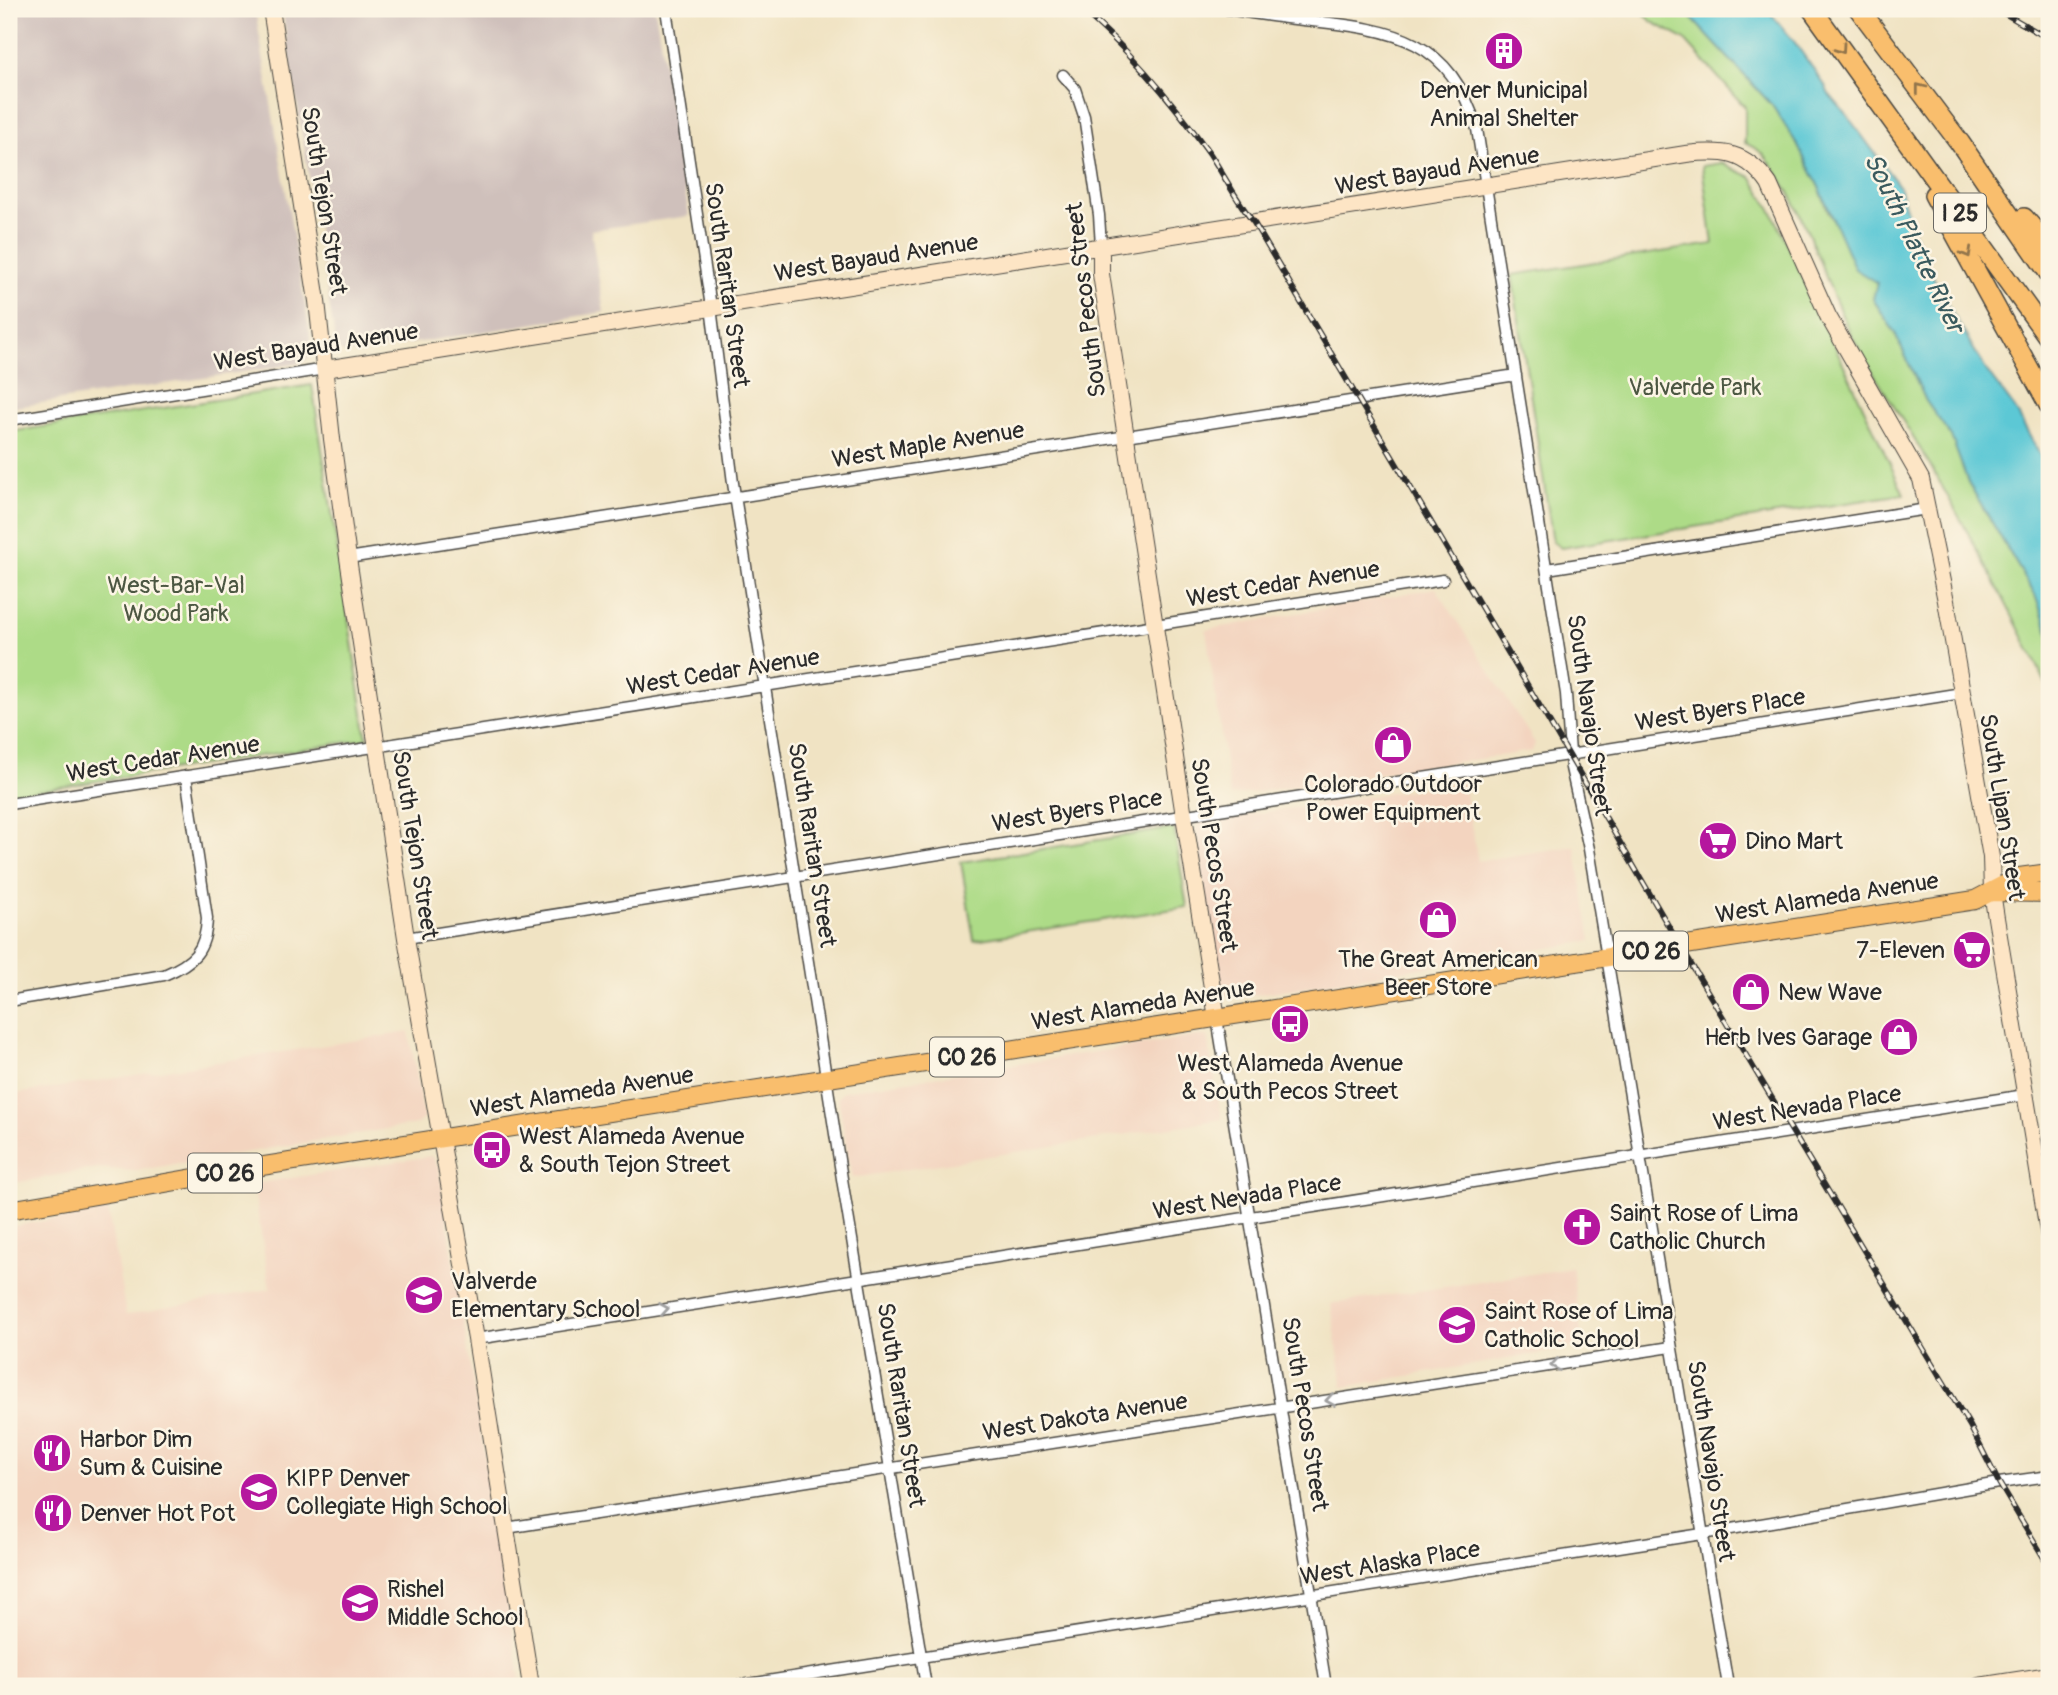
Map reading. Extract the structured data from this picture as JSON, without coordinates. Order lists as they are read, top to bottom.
{
  "streets": {
    "highway": ["I 25"],
    "main road": ["West Alameda Avenue", "CO 26"],
    "street": [
      "West Bayaud Avenue",
      "South Tejon Street",
      "South Raritan Street",
      "South Pecos Street",
      "West Maple Avenue",
      "West Cedar Avenue",
      "West Byers Place",
      "South Navajo Street",
      "South Lipan Street",
      "West Nevada Place",
      "West Dakota Avenue",
      "West Alaska Place"
    ]
  },
  "crossings": [
    ["West Bayaud Avenue", "South Tejon Street"],
    ["West Bayaud Avenue", "South Raritan Street"],
    ["West Bayaud Avenue", "South Pecos Street"],
    ["West Bayaud Avenue", "South Navajo Street"],
    ["West Bayaud Avenue", "South Lipan Street"],
    ["South Tejon Street", "West Maple Avenue"],
    ["South Tejon Street", "West Cedar Avenue"],
    ["South Tejon Street", "West Byers Place"],
    ["South Tejon Street", "West Alameda Avenue"],
    ["South Tejon Street", "West Nevada Place"],
    ["South Tejon Street", "West Dakota Avenue"],
    ["South Raritan Street", "West Maple Avenue"],
    ["South Raritan Street", "West Cedar Avenue"],
    ["South Raritan Street", "West Byers Place"],
    ["South Raritan Street", "West Alameda Avenue"],
    ["South Raritan Street", "West Nevada Place"],
    ["South Raritan Street", "West Dakota Avenue"],
    ["South Raritan Street", "West Alaska Place"],
    ["South Pecos Street", "West Maple Avenue"],
    ["South Pecos Street", "West Cedar Avenue"],
    ["South Pecos Street", "West Byers Place"],
    ["South Pecos Street", "West Alameda Avenue"],
    ["South Pecos Street", "West Nevada Place"],
    ["South Pecos Street", "West Dakota Avenue"],
    ["South Pecos Street", "West Alaska Place"],
    ["West Maple Avenue", "South Navajo Street"],
    ["West Byers Place", "South Navajo Street"],
    ["West Byers Place", "South Lipan Street"],
    ["South Navajo Street", "West Alameda Avenue"],
    ["South Navajo Street", "West Nevada Place"],
    ["South Navajo Street", "West Dakota Avenue"],
    ["South Navajo Street", "West Alaska Place"],
    ["South Lipan Street", "West Alameda Avenue"],
    ["South Lipan Street", "West Nevada Place"]
  ],
  "water": ["South Platte River"],
  "parks": ["Valverde Park", "West-Bar-Val Wood Park"],
  "places": {
    "building": ["Denver Municipal Animal Shelter"],
    "shop": [
      "Colorado Outdoor Power Equipment",
      "The Great American Beer Store",
      "New Wave",
      "Herb Ives Garage"
    ],
    "supermarket": ["Dino Mart", "7-Eleven"],
    "bus stop": ["West Alameda Avenue & South Pecos Street", "West Alameda Avenue & South Tejon Street"],
    "church": ["Saint Rose of Lima Catholic Church"],
    "school or university": [
      "Valverde Elementary School",
      "Saint Rose of Lima Catholic School",
      "KIPP Denver Collegiate High School",
      "Rishel Middle School"
    ],
    "restaurant": ["Harbor Dim Sum & Cuisine", "Denver Hot Pot"]
  }
}
